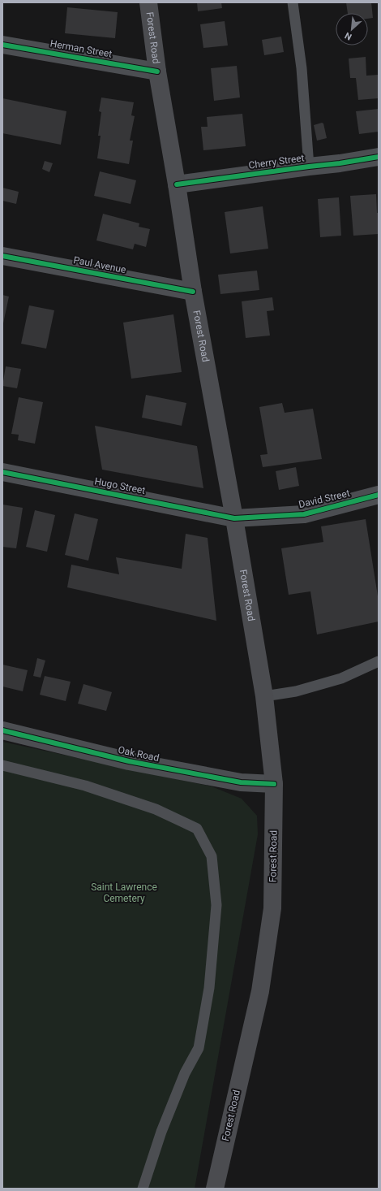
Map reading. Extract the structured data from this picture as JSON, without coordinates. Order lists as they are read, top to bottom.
{
  "streets": {
    "main road": ["Forest Road"],
    "street": [
      "Herman Street",
      "Cherry Street",
      "Paul Avenue",
      "Hugo Street",
      "David Street",
      "Oak Road"
    ]
  },
  "crossings": [
    ["Forest Road", "Herman Street"],
    ["Forest Road", "Cherry Street"],
    ["Forest Road", "Paul Avenue"],
    ["Forest Road", "Hugo Street"],
    ["Forest Road", "David Street"],
    ["Forest Road", "Oak Road"],
    ["Hugo Street", "David Street"]
  ],
  "parks": ["Saint Lawrence Cemetery"],
  "north": "bottom left"
}
